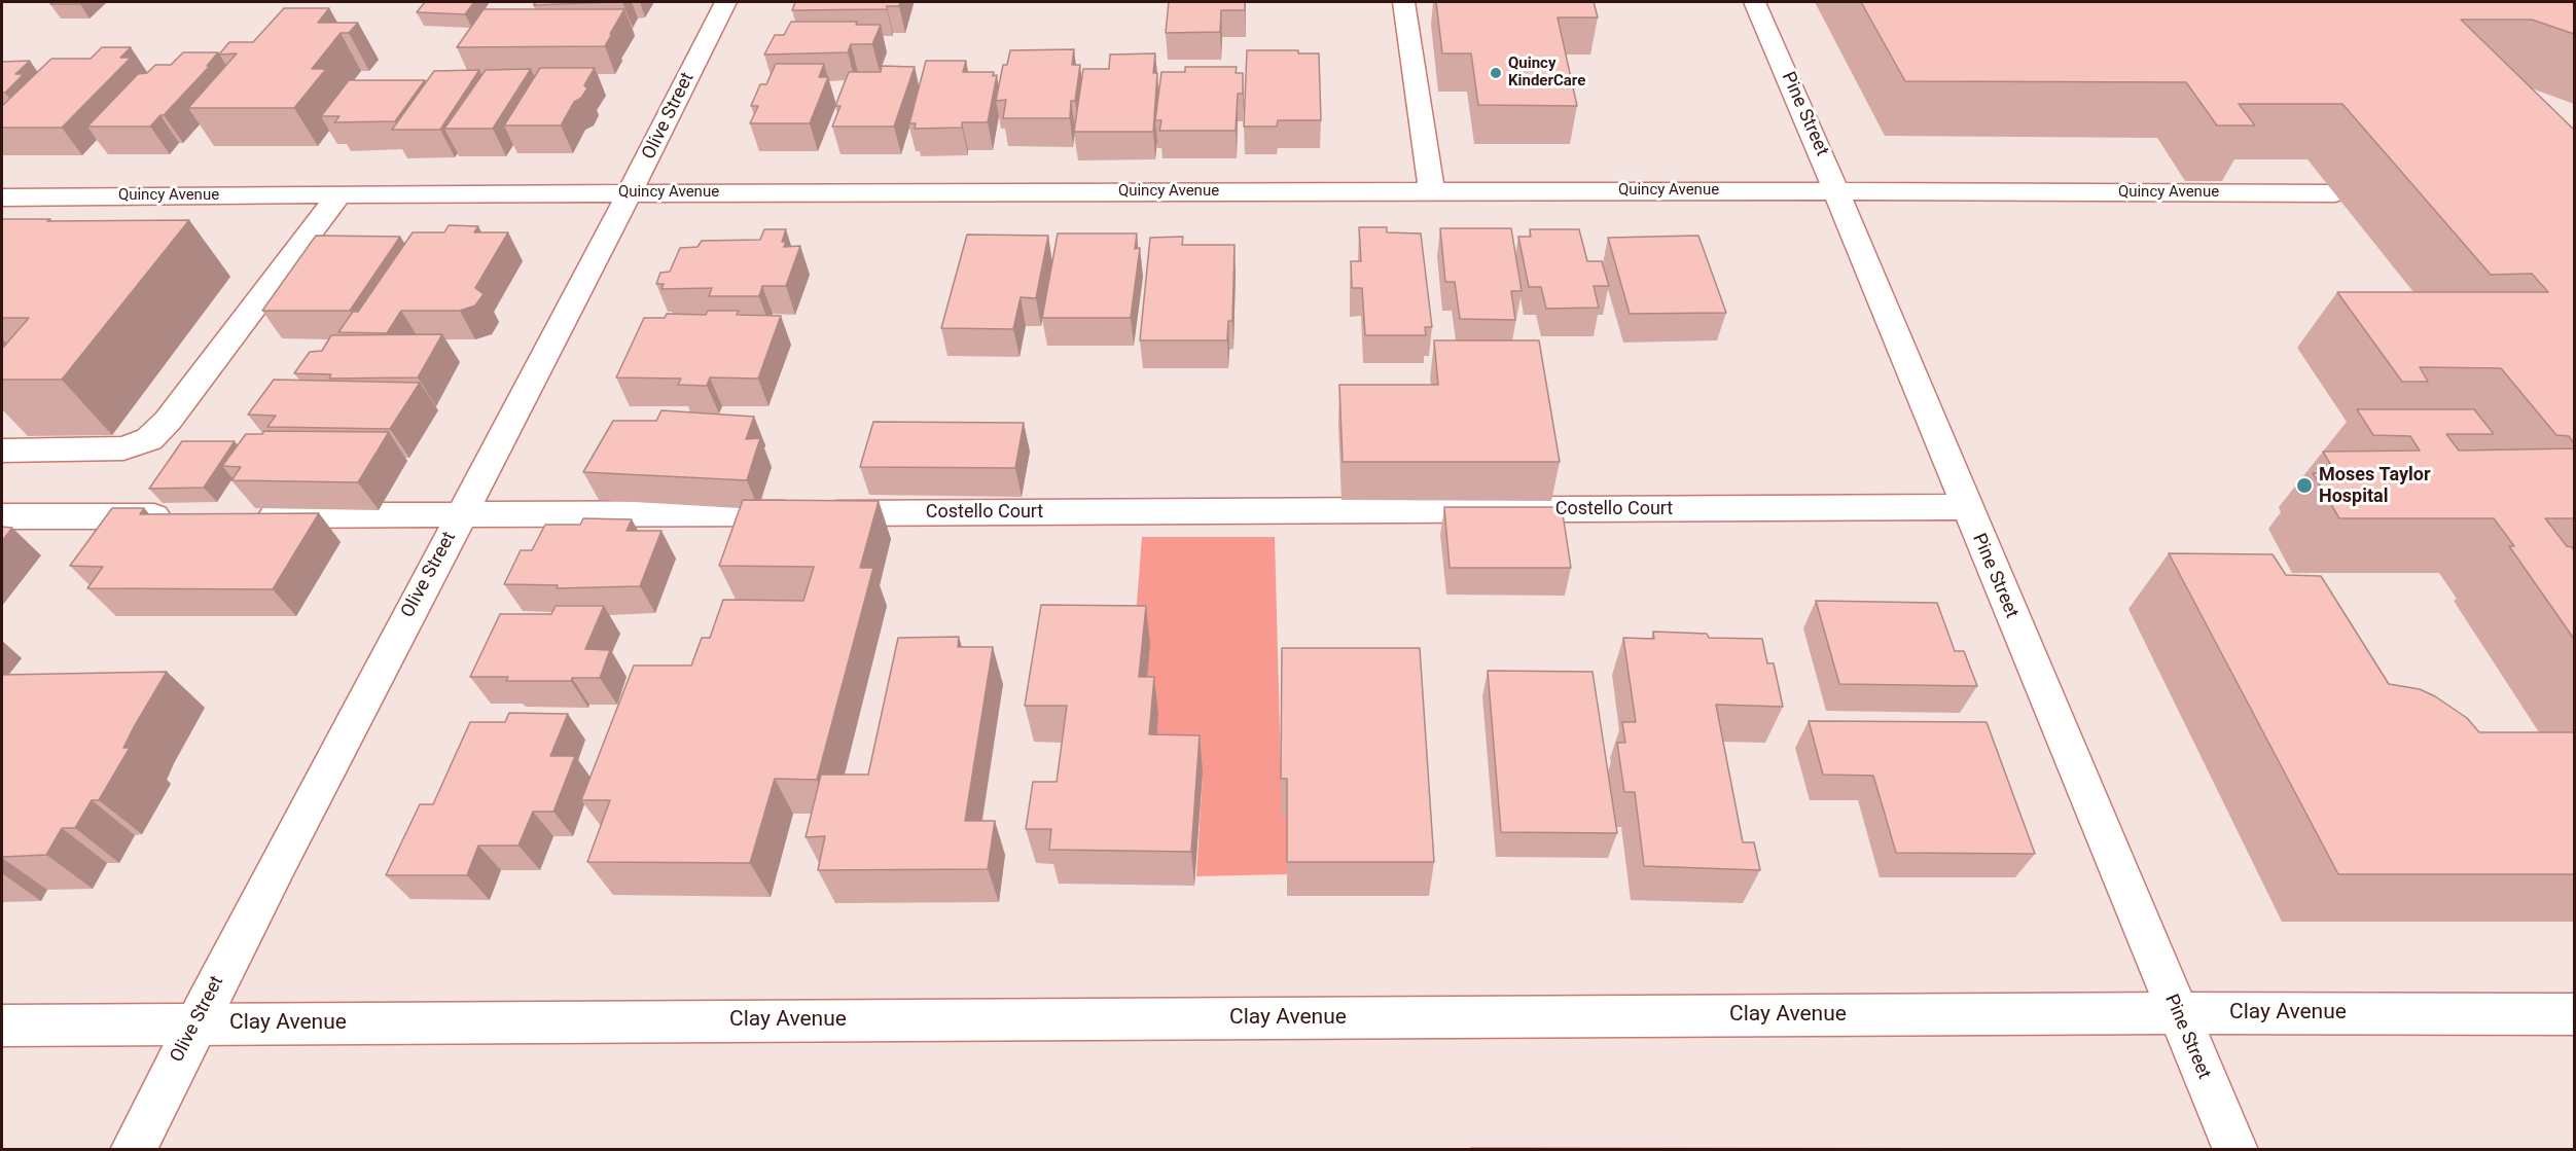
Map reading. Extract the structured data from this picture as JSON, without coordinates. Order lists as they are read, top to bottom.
{
  "streets": {
    "street": [
      "Pine Street",
      "Olive Street",
      "Quincy Avenue",
      "Costello Court",
      "Clay Avenue"
    ]
  },
  "crossings": [
    ["Pine Street", "Quincy Avenue"],
    ["Pine Street", "Costello Court"],
    ["Pine Street", "Clay Avenue"],
    ["Olive Street", "Quincy Avenue"],
    ["Olive Street", "Costello Court"],
    ["Olive Street", "Clay Avenue"]
  ],
  "places": ["Quincy KinderCare", "Moses Taylor Hospital"]
}
